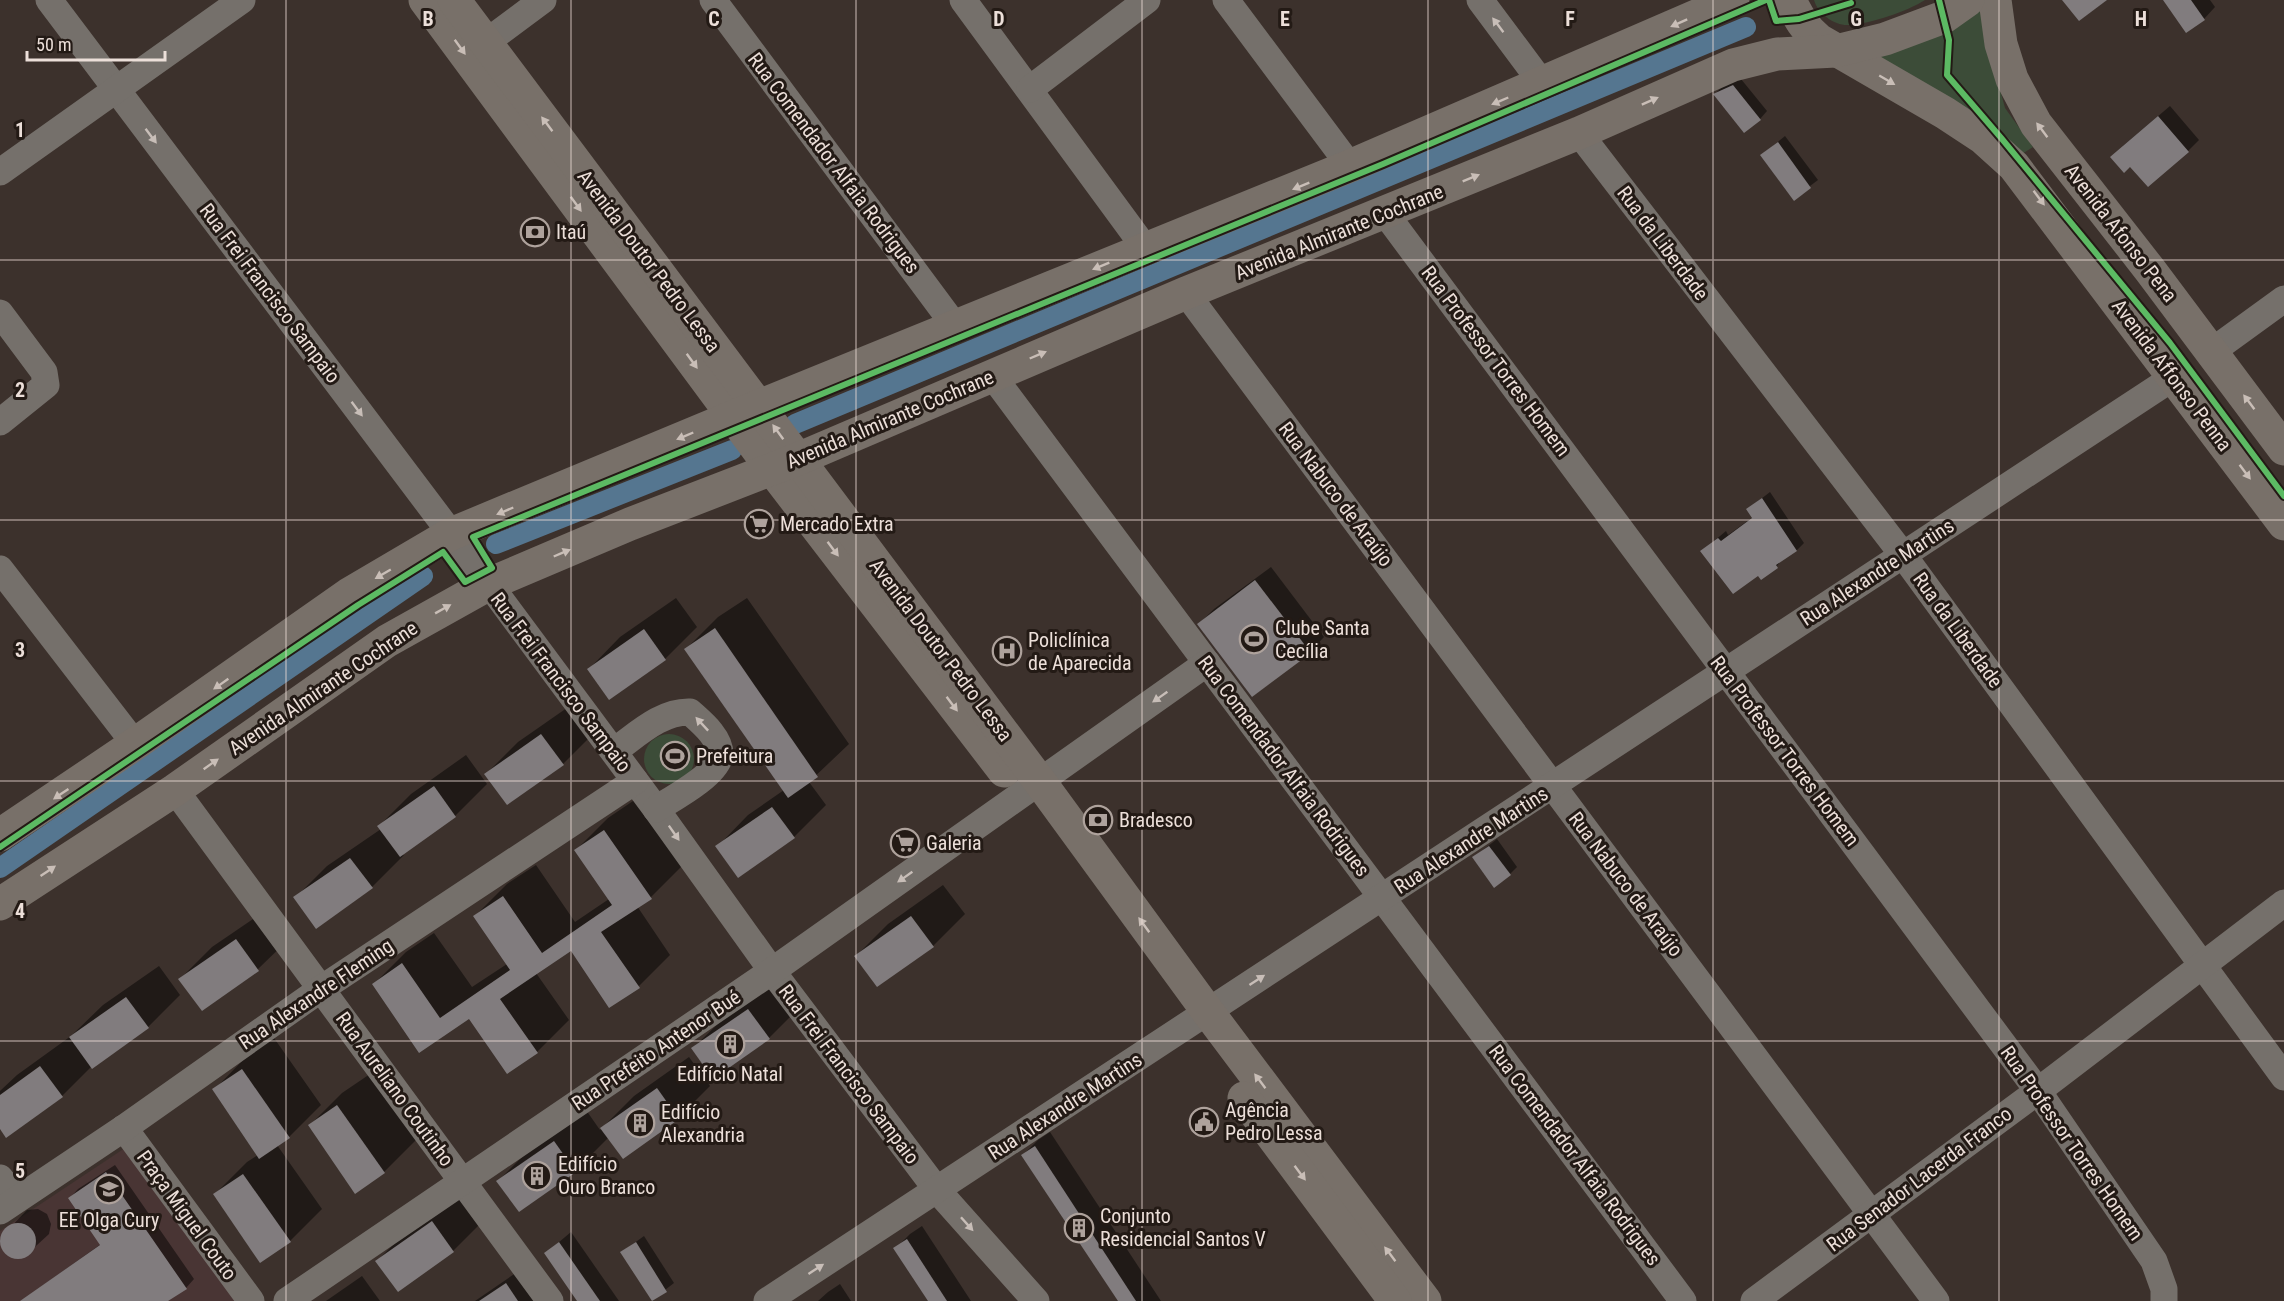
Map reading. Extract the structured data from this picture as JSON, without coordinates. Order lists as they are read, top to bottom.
{
  "streets": {
    "main road": [
      "Avenida Almirante Cochrane",
      "Avenida Afonso Pena",
      "Avenida Doutor Pedro Lessa",
      "Avenida Affonso Penna"
    ],
    "street": [
      "Rua Comendador Alfaia Rodrigues",
      "Rua da Liberdade",
      "Rua Frei Francisco Sampaio",
      "Rua Professor Torres Homem",
      "Rua Nabuco de Araújo",
      "Rua Alexandre Martins",
      "Rua Alexandre Fleming",
      "Rua Prefeito Antenor Bué",
      "Rua Aureliano Coutinho",
      "Rua Senador Lacerda Franco",
      "Praça Miguel Couto"
    ]
  },
  "crossings": [
    ["Rua Comendador Alfaia Rodrigues", "Avenida Almirante Cochrane"],
    ["Rua Comendador Alfaia Rodrigues", "Rua Alexandre Martins"],
    ["Rua Comendador Alfaia Rodrigues", "Rua Prefeito Antenor Bué"],
    ["Avenida Almirante Cochrane", "Rua da Liberdade"],
    ["Avenida Almirante Cochrane", "Avenida Doutor Pedro Lessa"],
    ["Avenida Almirante Cochrane", "Rua Frei Francisco Sampaio"],
    ["Avenida Almirante Cochrane", "Rua Professor Torres Homem"],
    ["Avenida Almirante Cochrane", "Avenida Affonso Penna"],
    ["Avenida Almirante Cochrane", "Rua Nabuco de Araújo"],
    ["Avenida Almirante Cochrane", "Rua Aureliano Coutinho"],
    ["Rua da Liberdade", "Rua Alexandre Martins"],
    ["Rua da Liberdade", "Rua Senador Lacerda Franco"],
    ["Avenida Doutor Pedro Lessa", "Rua Alexandre Martins"],
    ["Avenida Doutor Pedro Lessa", "Rua Prefeito Antenor Bué"],
    ["Rua Frei Francisco Sampaio", "Rua Alexandre Martins"],
    ["Rua Frei Francisco Sampaio", "Rua Alexandre Fleming"],
    ["Rua Frei Francisco Sampaio", "Rua Prefeito Antenor Bué"],
    ["Rua Professor Torres Homem", "Rua Alexandre Martins"],
    ["Rua Professor Torres Homem", "Rua Senador Lacerda Franco"],
    ["Avenida Affonso Penna", "Rua Alexandre Martins"],
    ["Rua Nabuco de Araújo", "Rua Alexandre Martins"],
    ["Rua Nabuco de Araújo", "Rua Senador Lacerda Franco"],
    ["Rua Alexandre Fleming", "Rua Aureliano Coutinho"],
    ["Rua Alexandre Fleming", "Praça Miguel Couto"],
    ["Rua Prefeito Antenor Bué", "Rua Aureliano Coutinho"]
  ],
  "one_way": [
    "Avenida Afonso Pena",
    "Rua Frei Francisco Sampaio",
    "Avenida Affonso Penna",
    "Rua Prefeito Antenor Bué"
  ],
  "places": {
    "bank": ["Itaú", "Bradesco"],
    "supermarket": ["Mercado Extra", "Galeria"],
    "sports": ["Clube Santa Cecília", "Prefeitura"],
    "hospital": ["Policlínica de Aparecida"],
    "building": [
      "Edifício Natal",
      "Edifício Alexandria",
      "Edifício Ouro Branco",
      "Conjunto Residencial Santos V"
    ],
    "public building": ["Agência Pedro Lessa"],
    "school or university": ["EE Olga Cury"]
  },
  "scale_bar": "50 m",
  "grid": {
    "columns": [
      "B",
      "C",
      "D",
      "E",
      "F",
      "G",
      "H"
    ],
    "rows": [
      "1",
      "2",
      "3",
      "4",
      "5"
    ]
  }
}
